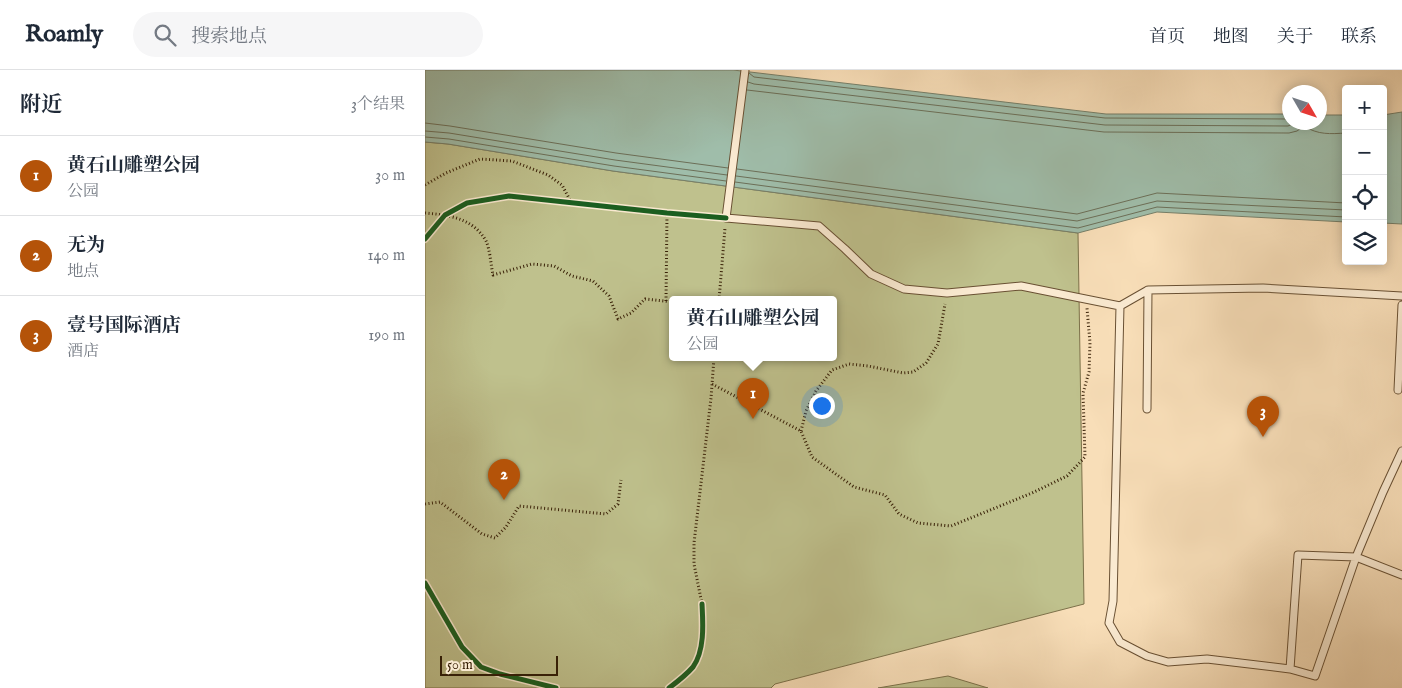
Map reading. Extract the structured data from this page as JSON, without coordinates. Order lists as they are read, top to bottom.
{
  "scale_bar": "50 m",
  "north": "bottom right",
  "page": {
    "header": "Roamly",
    "search": "搜索地点",
    "nav": [
      "首页",
      "地图",
      "关于",
      "联系"
    ],
    "heading": ["附近", "3个结果"],
    "map_buttons": ["+", "−"],
    "list": [
      {
        "mark": "1",
        "name": "黄石山雕塑公园",
        "note": "公园",
        "value": "30 m"
      },
      {
        "mark": "2",
        "name": "无为",
        "note": "地点",
        "value": "140 m"
      },
      {
        "mark": "3",
        "name": "壹号国际酒店",
        "note": "酒店",
        "value": "190 m"
      }
    ],
    "popup": ["黄石山雕塑公园", "公园"],
    "pins": ["1", "3", "2"],
    "scale": "50 m"
  }
}
